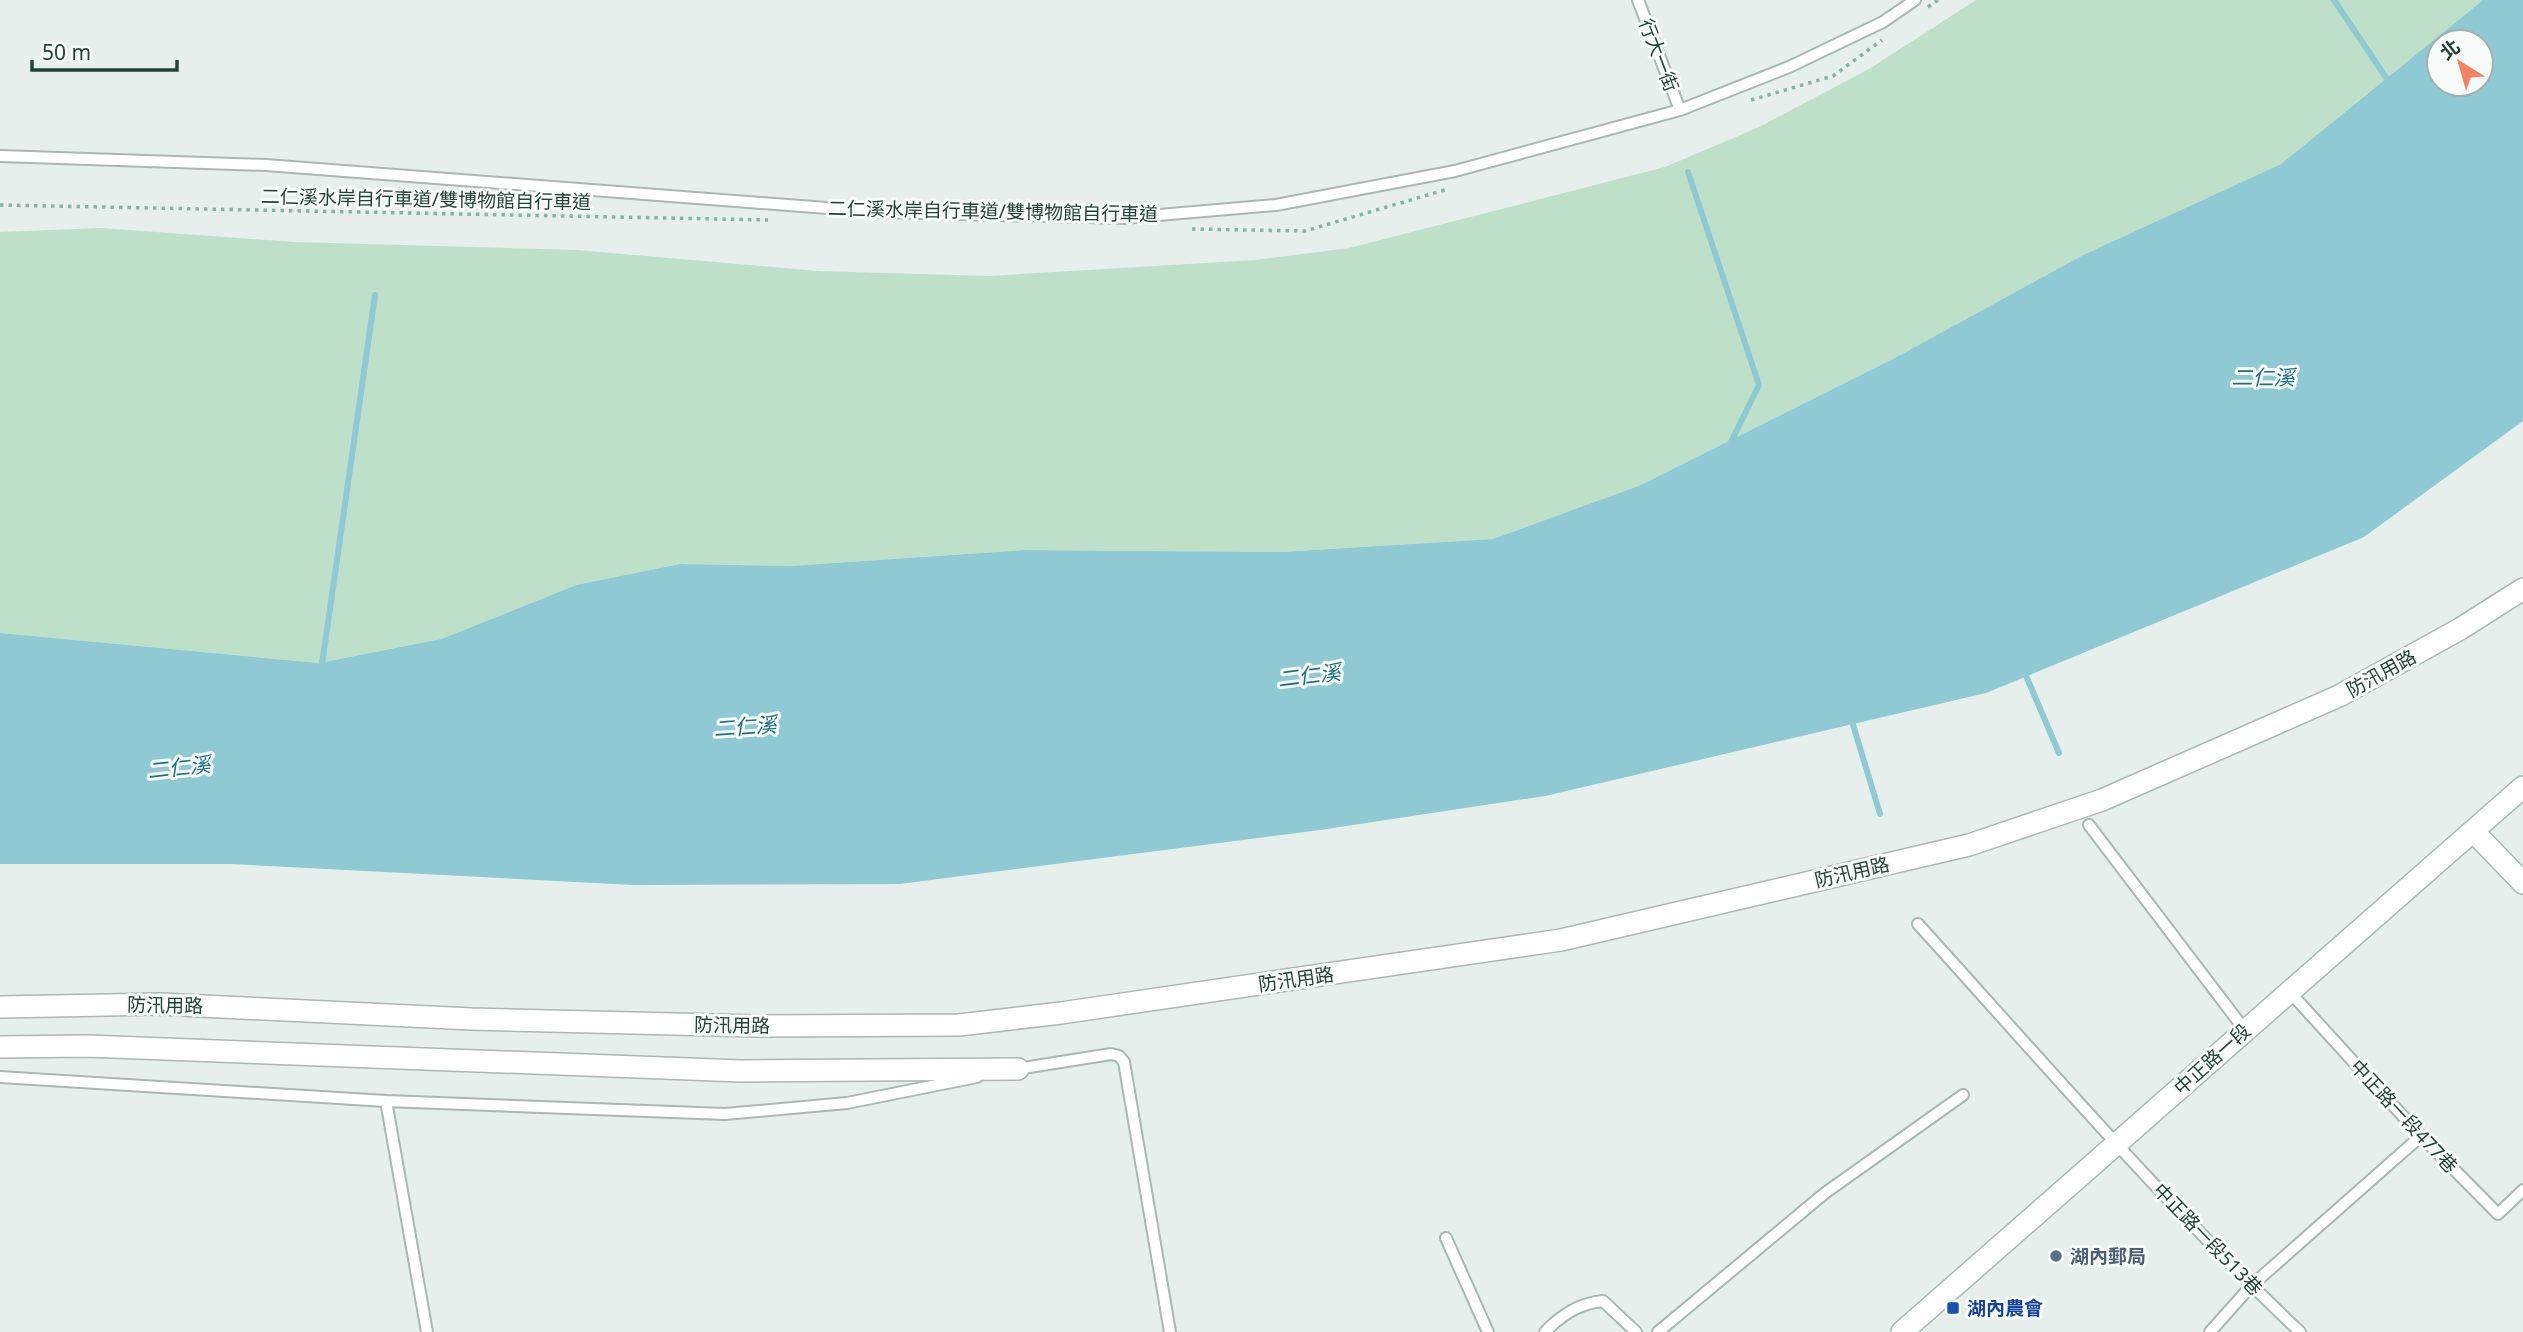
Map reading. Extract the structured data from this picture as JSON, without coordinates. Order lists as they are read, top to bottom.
{
  "streets": {
    "street": ["防汛用路", "中正路一段"],
    "lane": ["行大一街", "中正路一段477巷", "中正路一段513巷"],
    "path": ["二仁溪水岸自行車道/雙博物館自行車道"]
  },
  "crossings": [
    ["中正路一段", "中正路一段477巷"],
    ["中正路一段", "中正路一段513巷"]
  ],
  "water": ["二仁溪"],
  "places": {
    "other": ["湖內郵局"],
    "transit": ["湖內農會"]
  },
  "scale_bar": "50 m",
  "north": "top left"
}
